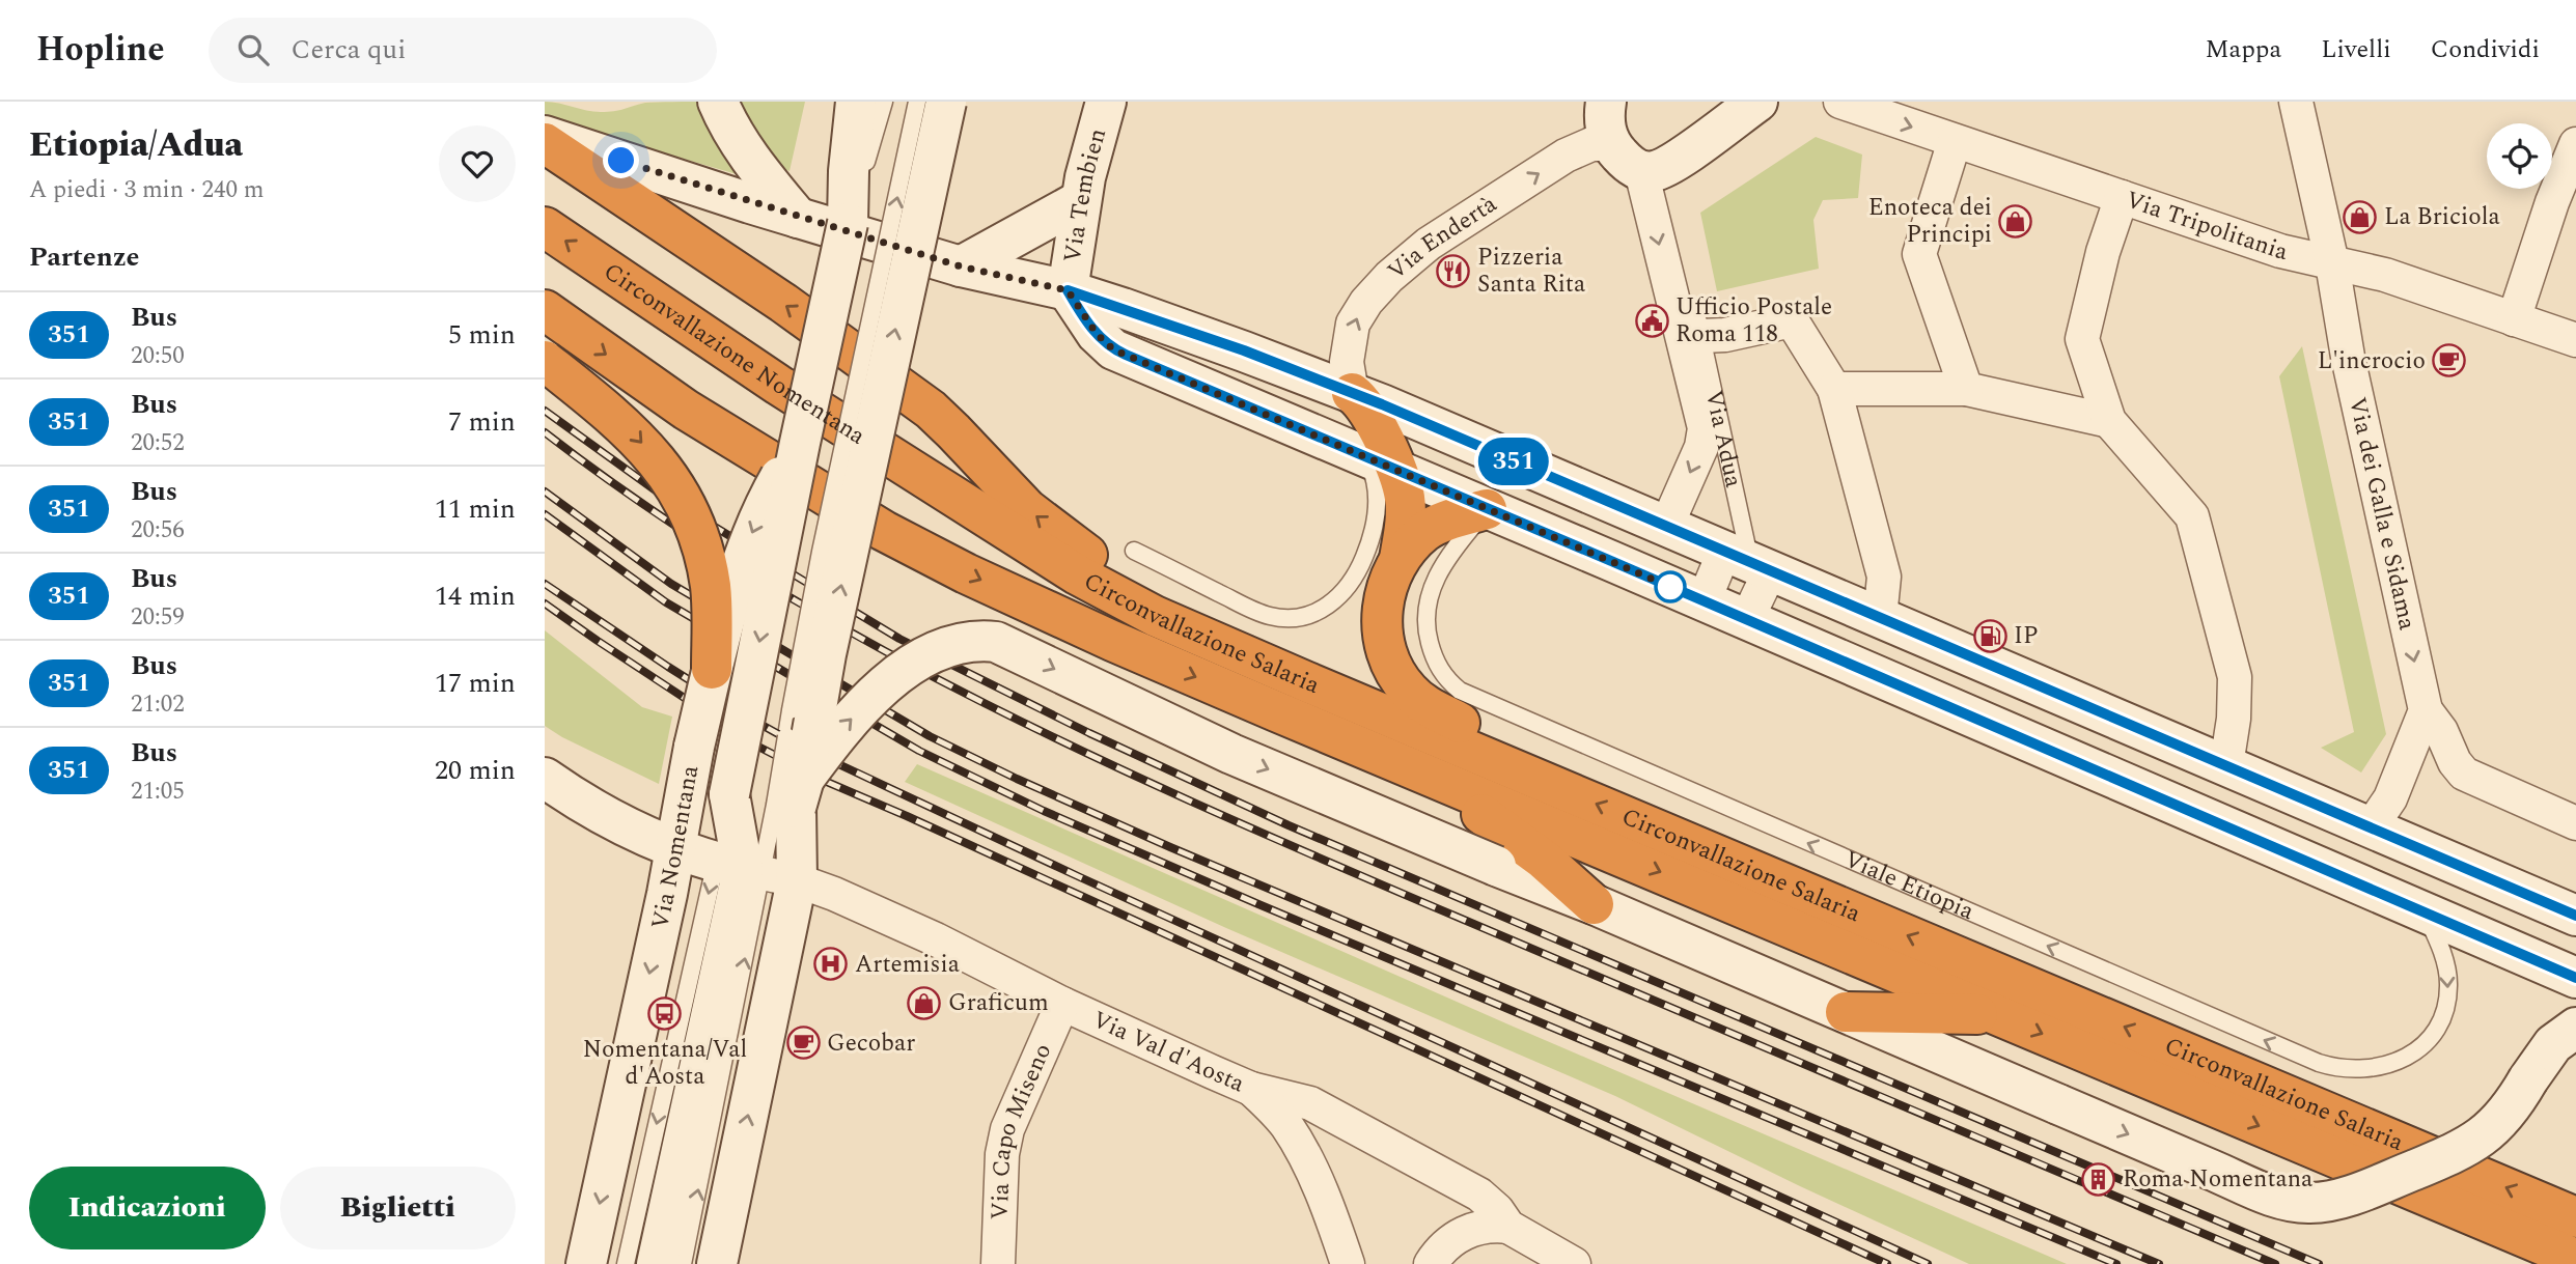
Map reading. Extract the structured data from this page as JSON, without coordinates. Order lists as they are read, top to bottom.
{
  "streets": {
    "highway": ["Circonvallazione Nomentana", "Circonvallazione Salaria"],
    "main road": ["Via Tembien", "Via Nomentana"],
    "street": [
      "Via Tripolitania",
      "Via Endertà",
      "Via Adua",
      "Via dei Galla e Sidama",
      "Via Val d'Aosta",
      "Via Capo Miseno"
    ],
    "lane": ["Viale Etiopia"]
  },
  "crossings": [
    ["Via Tripolitania", "Via dei Galla e Sidama"],
    ["Circonvallazione Nomentana", "Circonvallazione Salaria"],
    ["Via Nomentana", "Via Val d'Aosta"],
    ["Via Val d'Aosta", "Via Capo Miseno"]
  ],
  "one_way": ["Via Endertà"],
  "places": {
    "shop": ["La Briciola", "Enoteca dei Principi", "Graficum"],
    "restaurant": ["Pizzeria Santa Rita"],
    "public building": ["Ufficio Postale Roma 118"],
    "cafe": ["L'incrocio", "Gecobar"],
    "fuel station": ["IP"],
    "hospital": ["Artemisia"],
    "bus stop": ["Nomentana/Val d'Aosta"],
    "building": ["Roma Nomentana"]
  },
  "lines": ["bus line 351"],
  "page": {
    "header": "Hopline",
    "search": "Cerca qui",
    "nav": ["Mappa", "Livelli", "Condividi"],
    "heading": [
      ["Etiopia/Adua", "A piedi · 3 min · 240 m"],
      "Partenze"
    ],
    "on_map": "351",
    "list": [
      {
        "mark": "351",
        "name": "Bus",
        "note": "20:50",
        "value": "5 min"
      },
      {
        "mark": "351",
        "name": "Bus",
        "note": "20:52",
        "value": "7 min"
      },
      {
        "mark": "351",
        "name": "Bus",
        "note": "20:56",
        "value": "11 min"
      },
      {
        "mark": "351",
        "name": "Bus",
        "note": "20:59",
        "value": "14 min"
      },
      {
        "mark": "351",
        "name": "Bus",
        "note": "21:02",
        "value": "17 min"
      },
      {
        "mark": "351",
        "name": "Bus",
        "note": "21:05",
        "value": "20 min"
      }
    ],
    "buttons": ["Indicazioni", "Biglietti"]
  }
}
